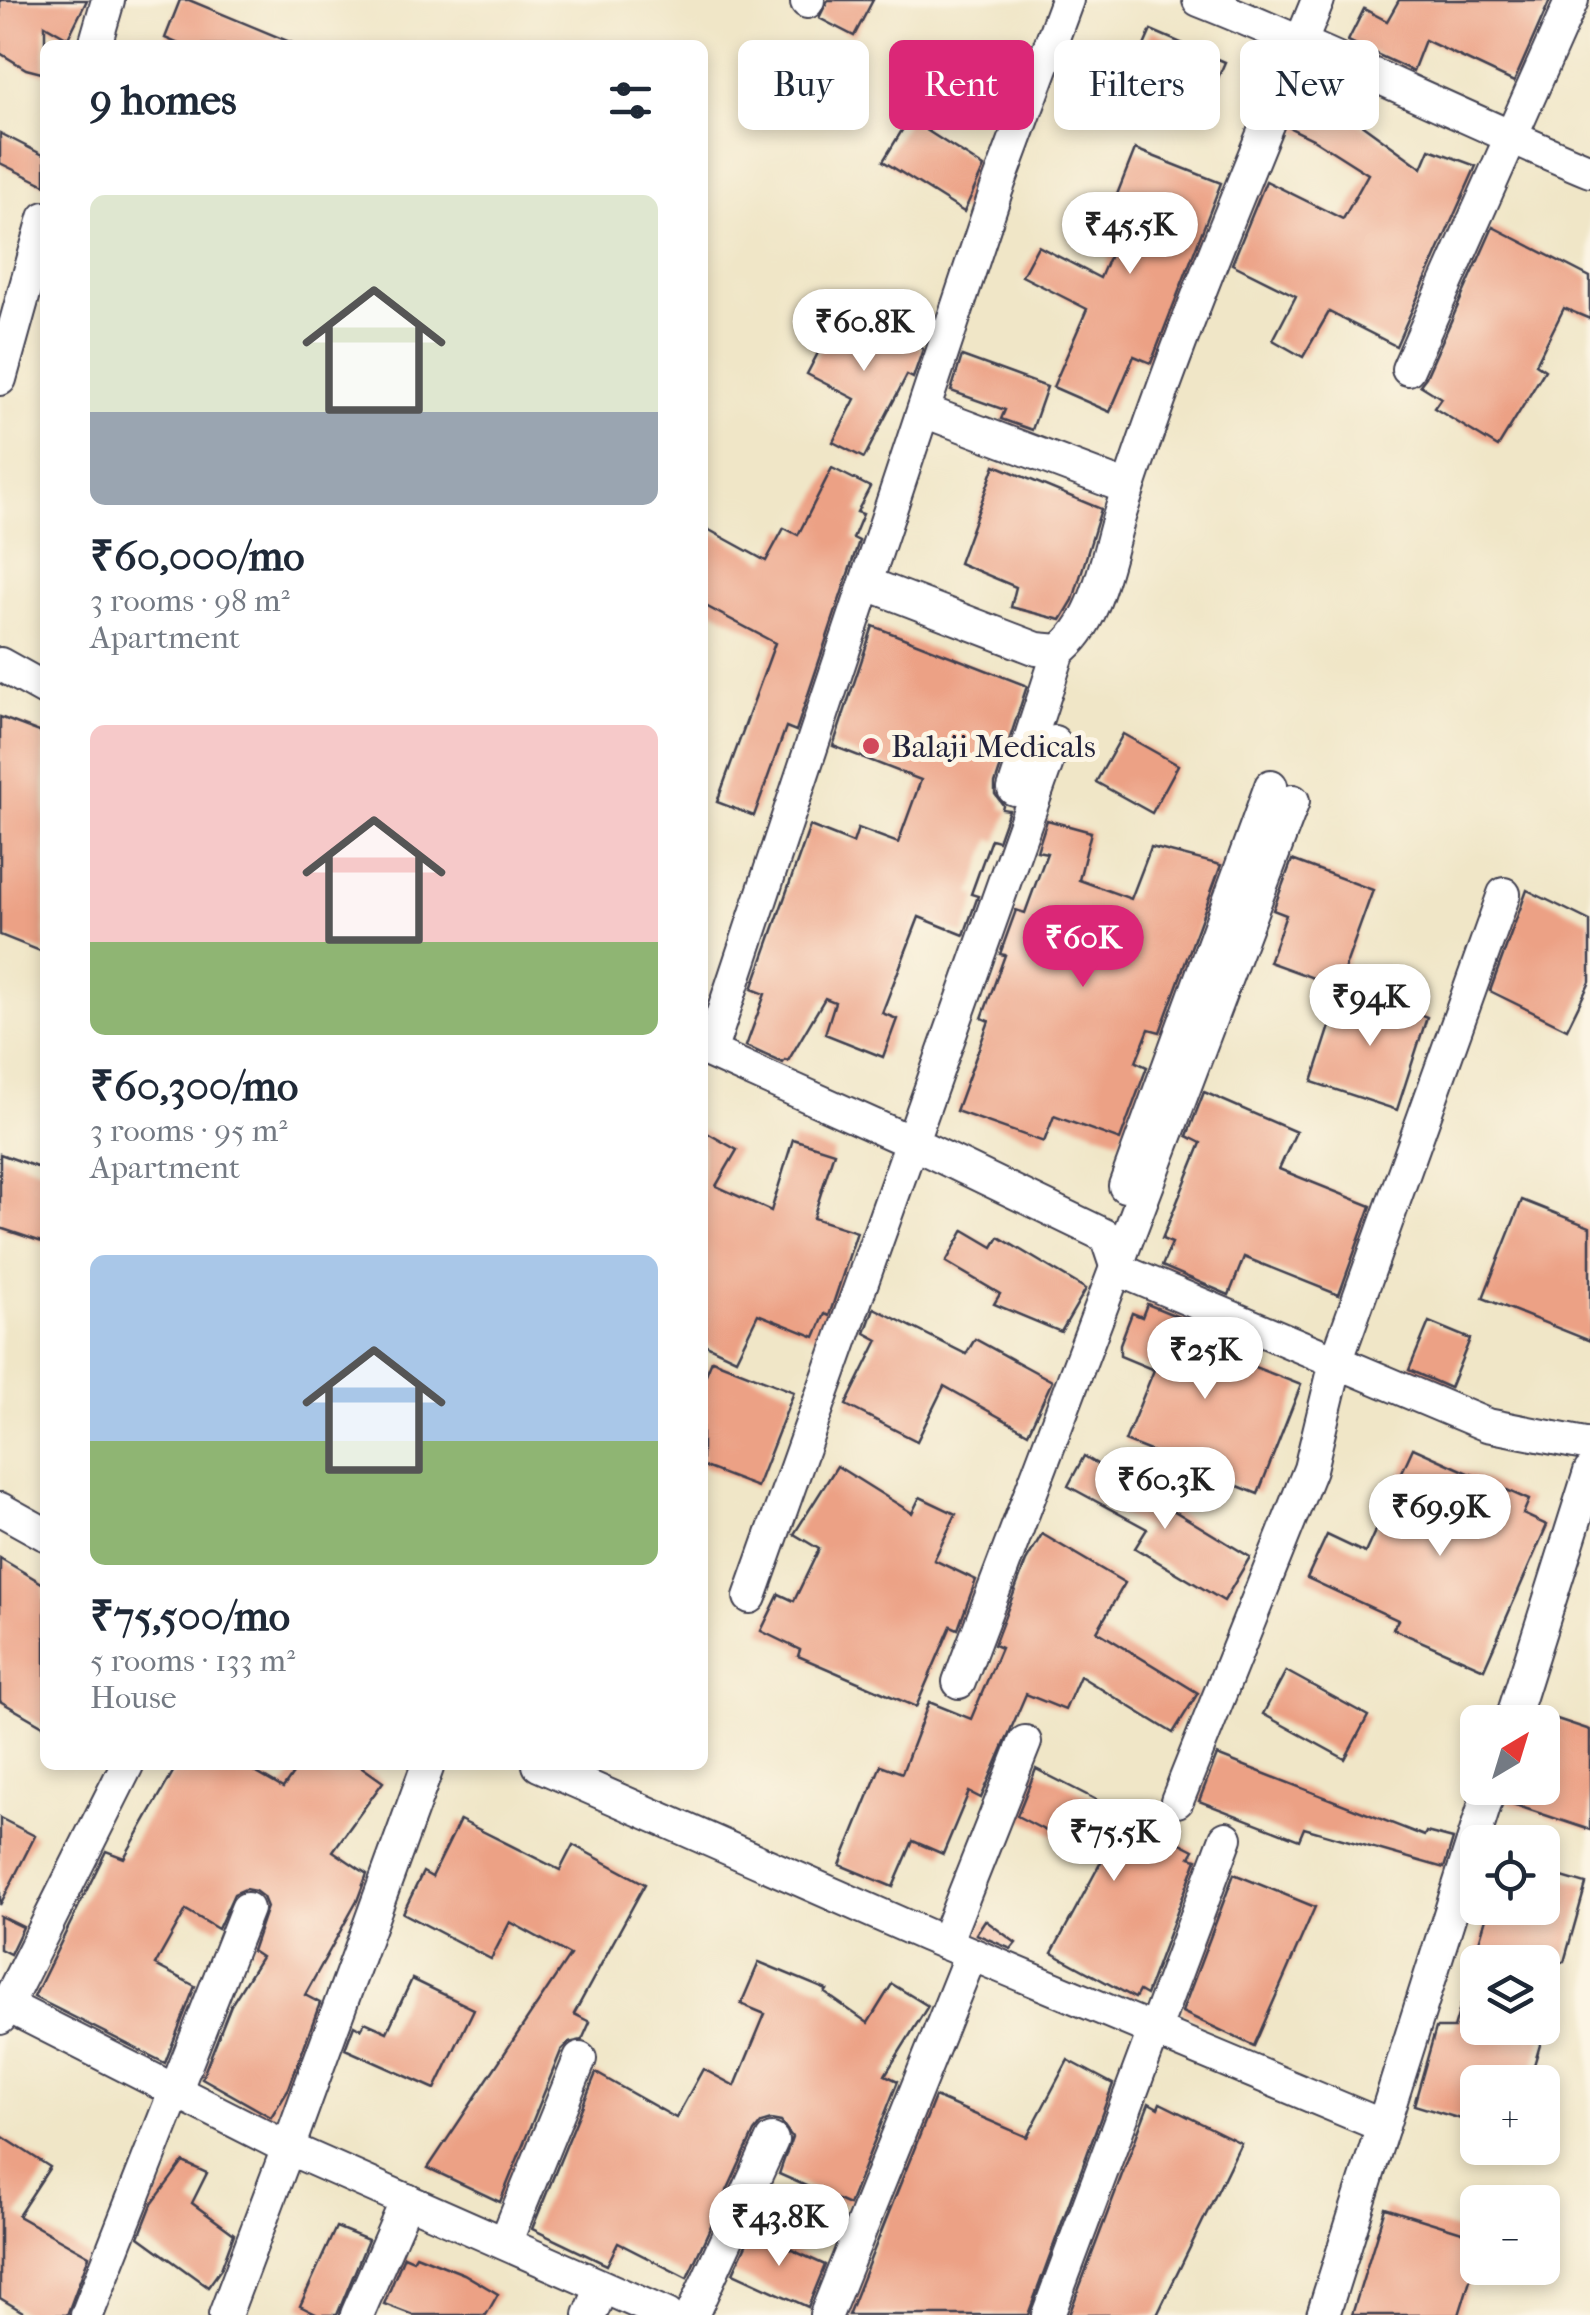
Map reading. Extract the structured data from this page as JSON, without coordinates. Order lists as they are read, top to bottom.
{
  "places": ["Balaji Medicals"],
  "north": "top right",
  "page": {
    "chip": [
      "Buy",
      "Rent",
      "Filters",
      "New"
    ],
    "heading": "9 homes",
    "list": [
      {
        "name": "₹60,000/mo",
        "note": "3 rooms · 98 m² · Apartment"
      },
      {
        "name": "₹60,300/mo",
        "note": "3 rooms · 95 m² · Apartment"
      },
      {
        "name": "₹75,500/mo",
        "note": "5 rooms · 133 m² · House"
      }
    ],
    "price": [
      "₹45.5K",
      "₹60.8K",
      "₹60K",
      "₹94K",
      "₹25K",
      "₹60.3K",
      "₹69.9K",
      "₹75.5K",
      "₹43.8K"
    ],
    "map_buttons": ["+", "−"]
  }
}
